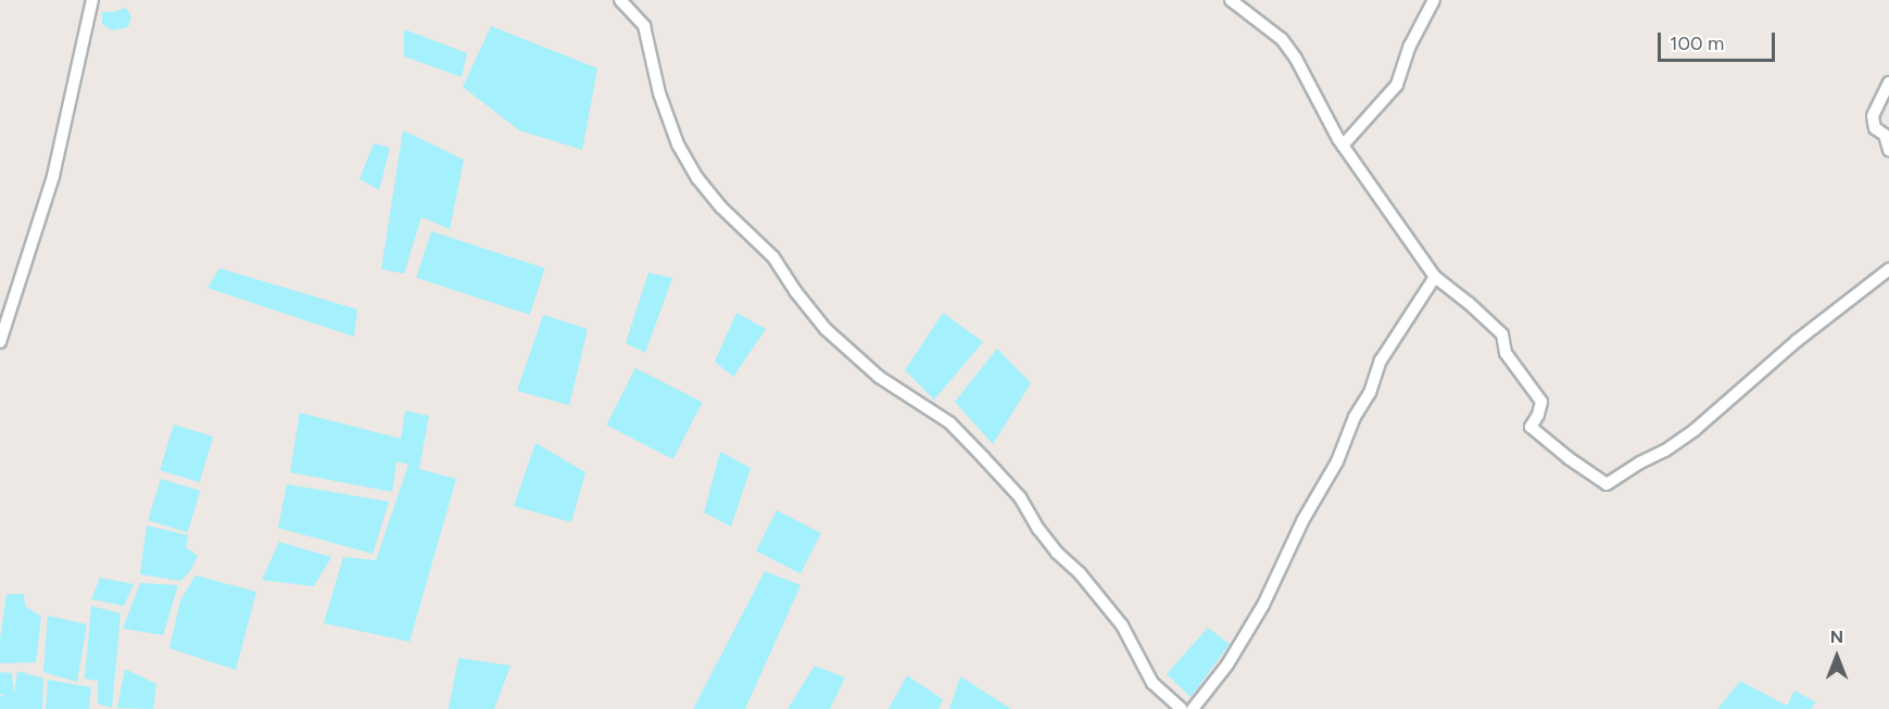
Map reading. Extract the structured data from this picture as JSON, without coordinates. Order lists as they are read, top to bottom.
{
  "scale_bar": "100 m",
  "north": "top"
}
